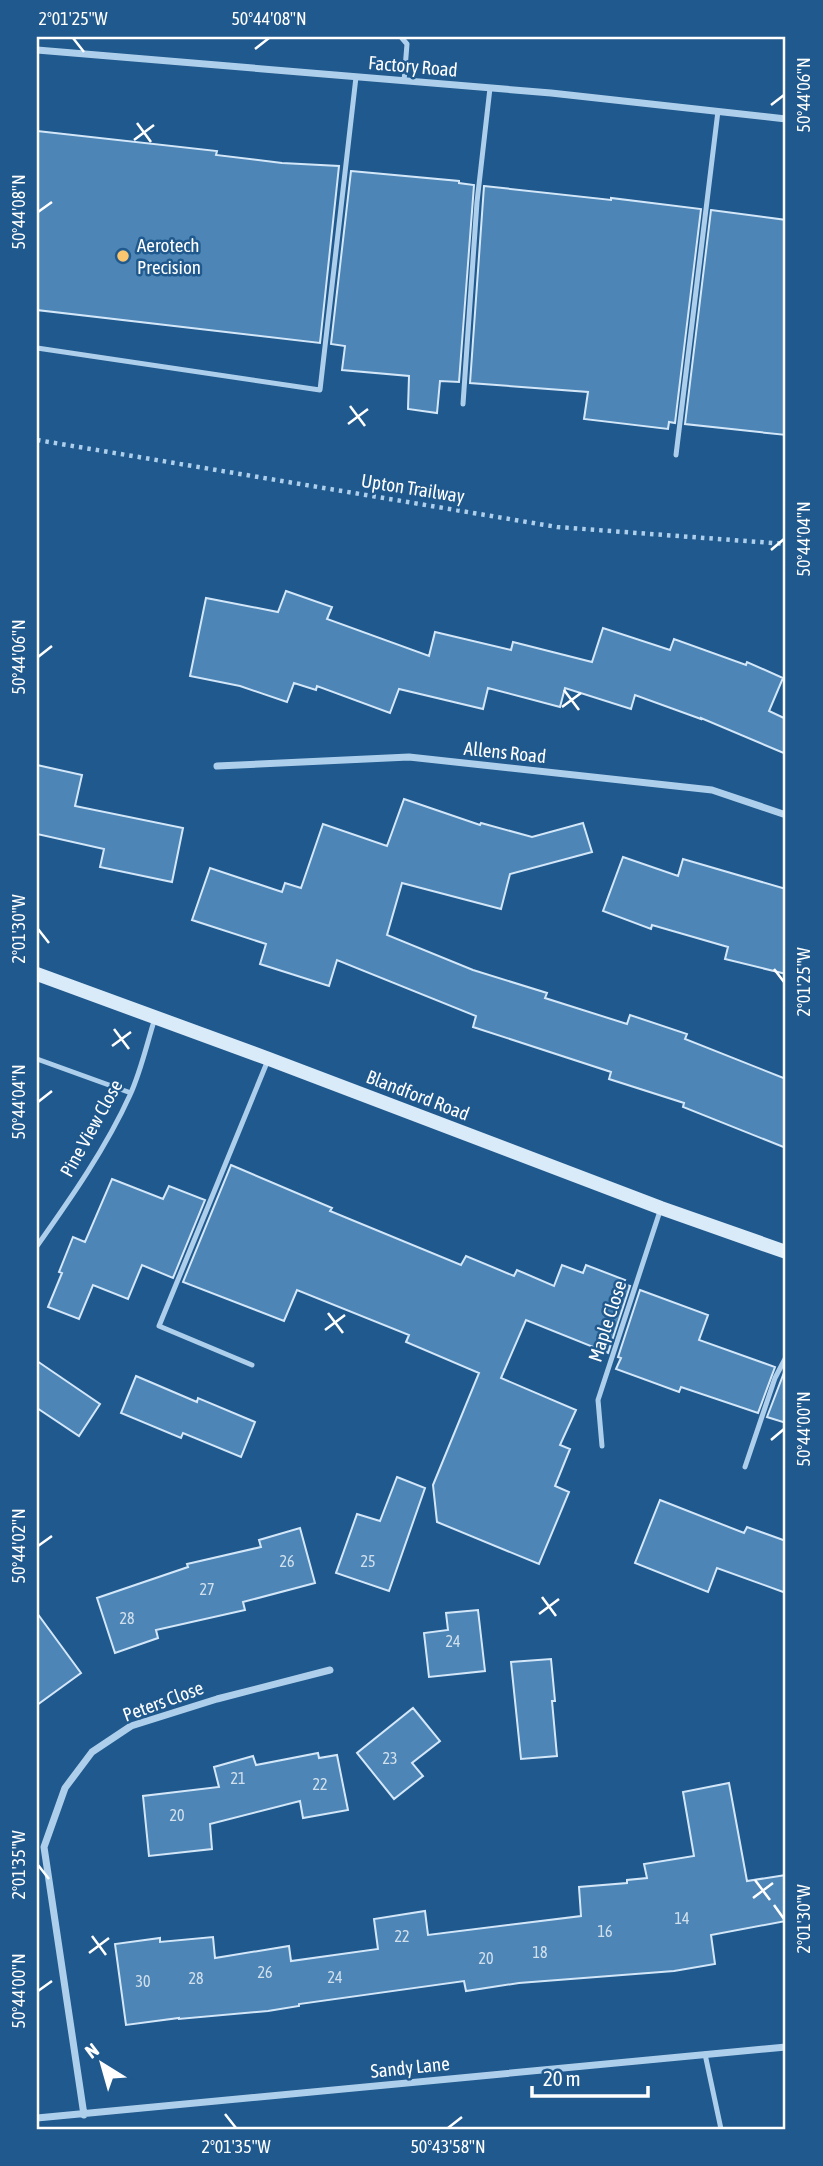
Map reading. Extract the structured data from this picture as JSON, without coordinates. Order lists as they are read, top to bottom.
{
  "streets": {
    "main road": ["Blandford Road"],
    "street": [
      "Factory Road",
      "Allens Road",
      "Peters Close",
      "Sandy Lane"
    ],
    "lane": ["Pine View Close", "Maple Close"],
    "path": ["Upton Trailway"]
  },
  "crossings": [
    ["Blandford Road", "Pine View Close"],
    ["Blandford Road", "Maple Close"],
    ["Peters Close", "Sandy Lane"]
  ],
  "places": ["Aerotech Precision"],
  "house_numbers": [
    "26",
    "25",
    "27",
    "28",
    "24",
    "23",
    "21",
    "22",
    "20",
    "14",
    "16",
    "22",
    "18",
    "20",
    "26",
    "24",
    "28",
    "30"
  ],
  "scale_bar": "20 m",
  "north": "top left",
  "coordinates": [
    "2°01'25\"W",
    "50°44'08\"N",
    "50°44'06\"N",
    "50°44'04\"N",
    "2°01'30\"W",
    "50°44'00\"N",
    "50°44'02\"N",
    "2°01'35\"W",
    "50°43'58\"N"
  ]
}
